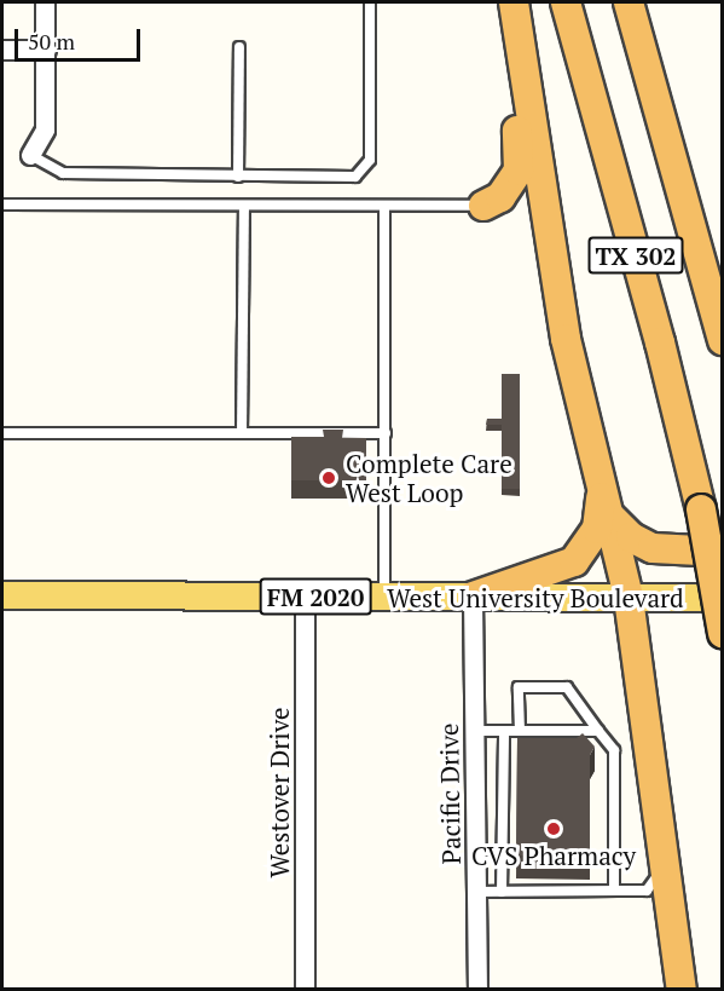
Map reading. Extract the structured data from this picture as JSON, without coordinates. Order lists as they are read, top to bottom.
{
  "streets": {
    "highway": ["TX 302"],
    "main road": ["FM 2020", "West University Boulevard"],
    "street": ["Westover Drive", "Pacific Drive"]
  },
  "crossings": [
    ["West University Boulevard", "Westover Drive"],
    ["West University Boulevard", "Pacific Drive"]
  ],
  "places": ["Complete Care West Loop", "CVS Pharmacy"],
  "scale_bar": "50 m"
}
